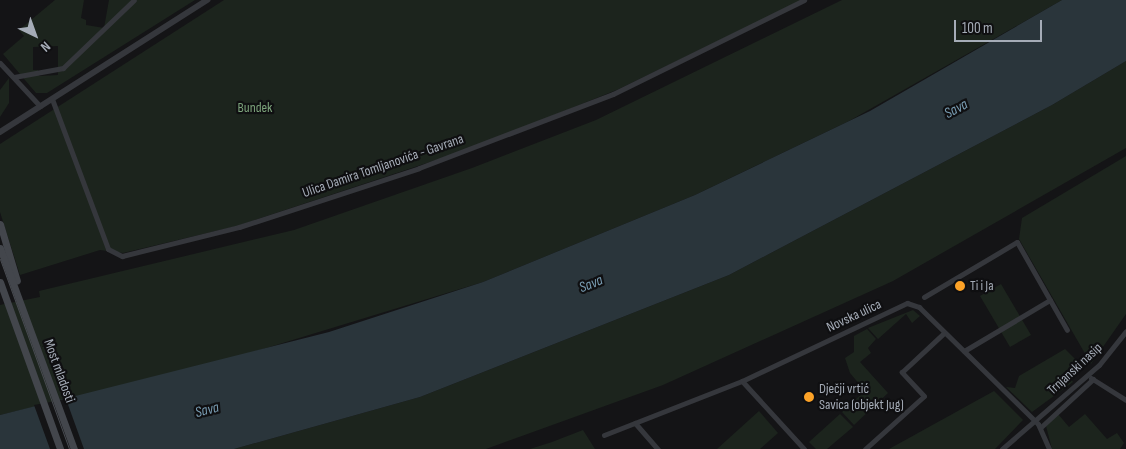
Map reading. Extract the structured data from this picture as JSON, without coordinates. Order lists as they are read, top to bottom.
{
  "streets": {
    "main road": ["Most mladosti"],
    "street": ["Ulica Damira Tomljanovića - Gavrana", "Novska ulica", "Trnjanski nasip"]
  },
  "crossings": [
    ["Novska ulica", "Trnjanski nasip"]
  ],
  "water": ["Sava"],
  "parks": ["Bundek"],
  "places": ["Ti i Ja", "Dječji vrtić Savica (objekt Jug)"],
  "scale_bar": "100 m",
  "north": "bottom right"
}
